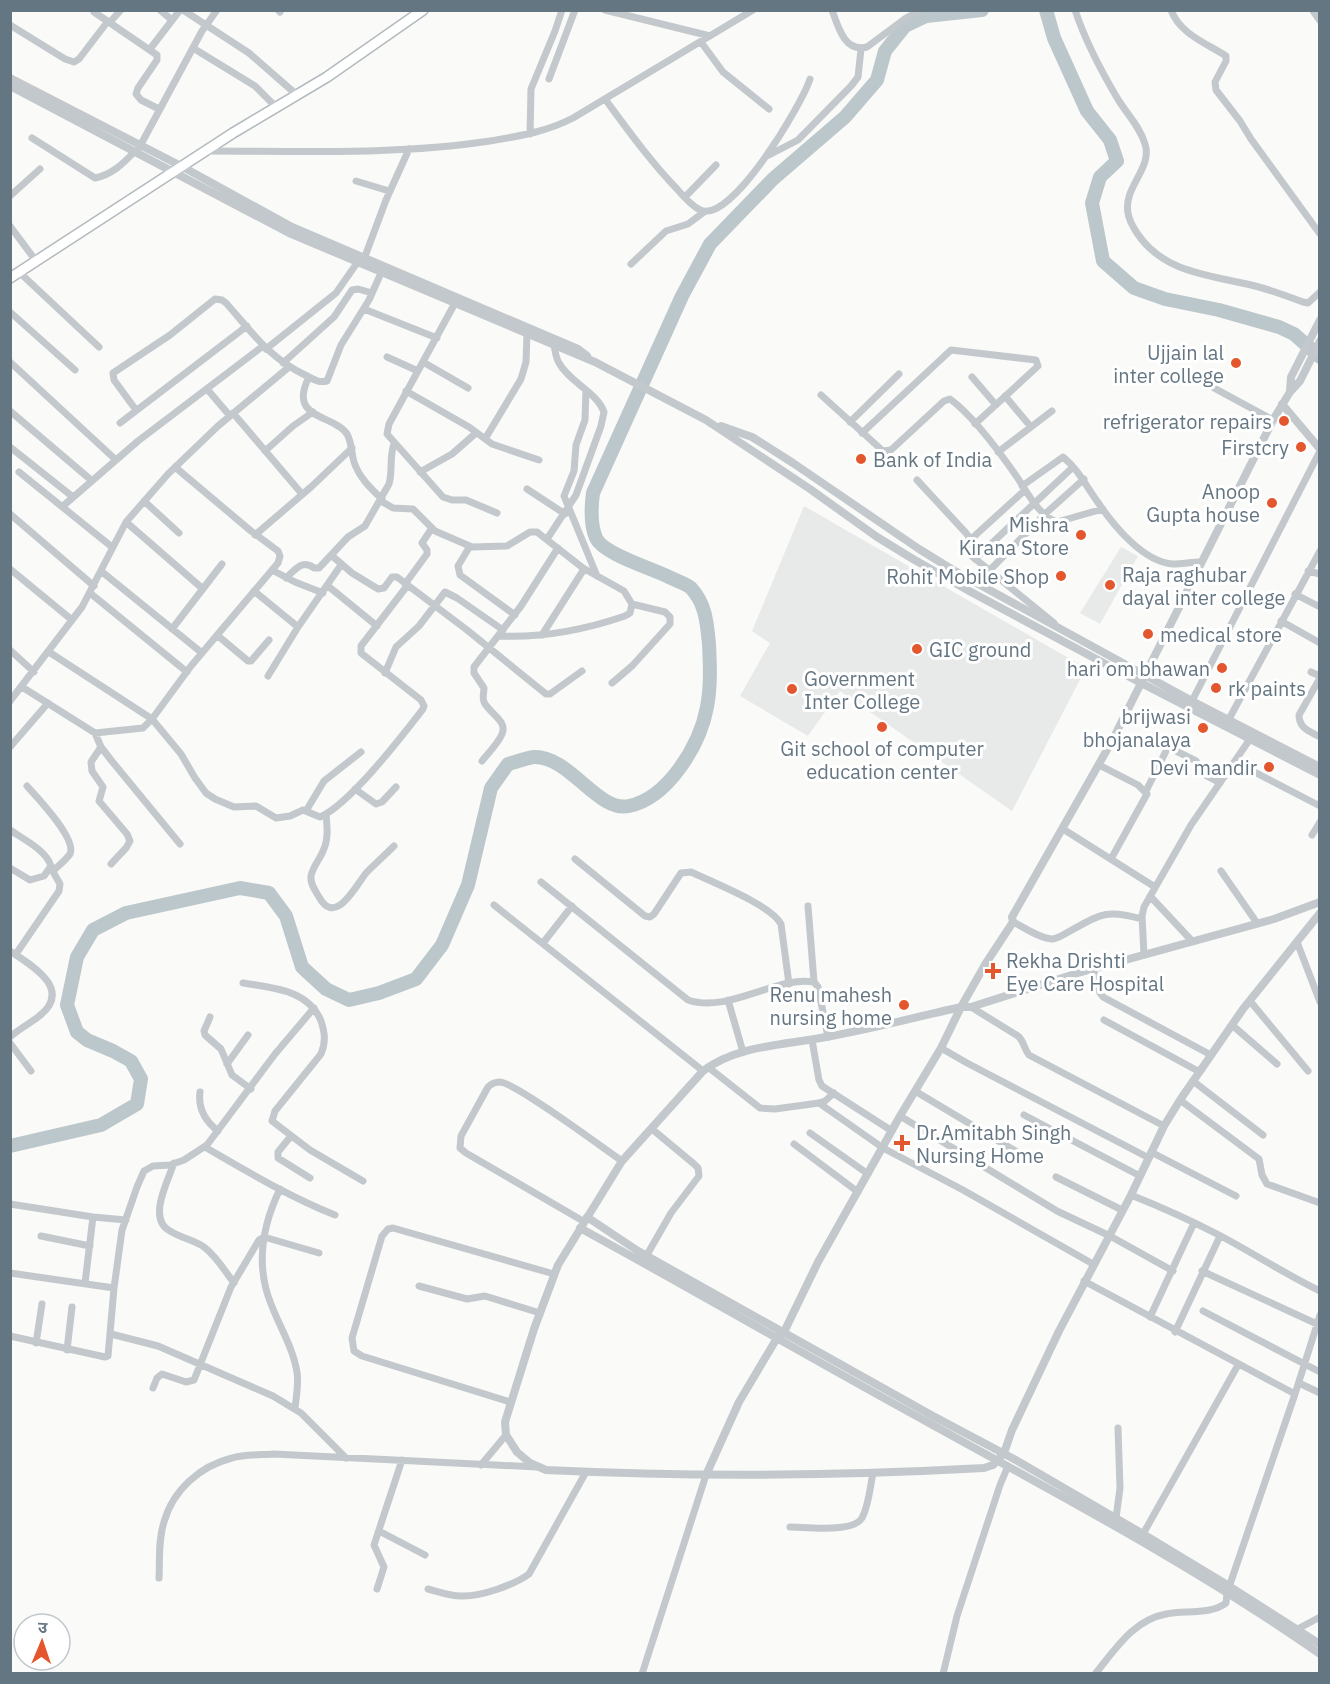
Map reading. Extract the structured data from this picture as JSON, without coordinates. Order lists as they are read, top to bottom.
{
  "places": {
    "other": [
      "Ujjain lal inter college",
      "refrigerator repairs",
      "Firstcry",
      "Bank of India",
      "Anoop Gupta house",
      "Mishra Kirana Store",
      "Rohit Mobile Shop",
      "Raja raghubar dayal inter college",
      "medical store",
      "GIC ground",
      "hari om bhawan",
      "rk paints",
      "Government Inter College",
      "Git school of computer education center",
      "brijwasi bhojanalaya",
      "Devi mandir",
      "Renu mahesh nursing home"
    ],
    "health": ["Rekha Drishti Eye Care Hospital", "Dr.Amitabh Singh Nursing Home"]
  },
  "north": "top"
}
